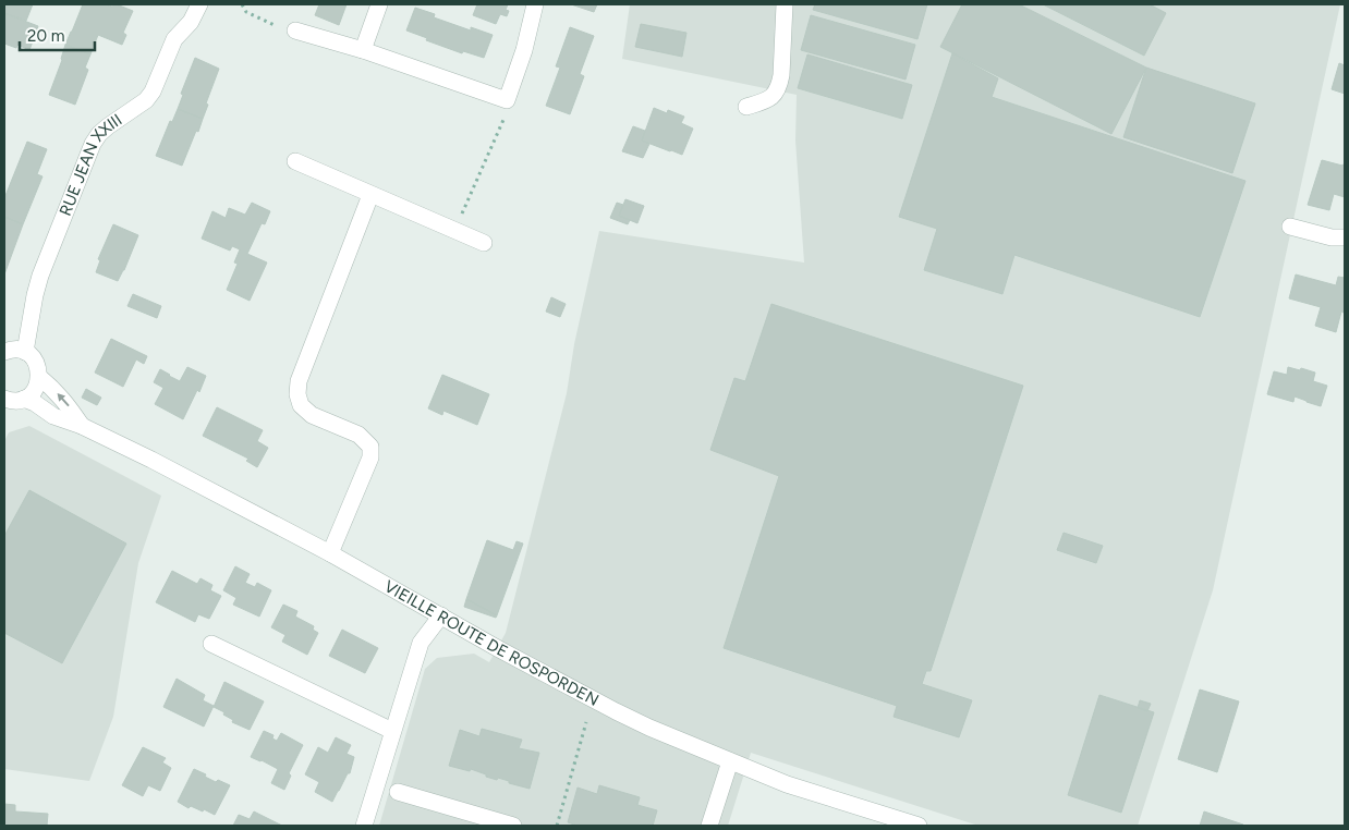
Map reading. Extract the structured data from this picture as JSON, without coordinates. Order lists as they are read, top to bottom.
{
  "streets": {
    "street": ["RUE JEAN XXIII", "VIEILLE ROUTE DE ROSPORDEN"]
  },
  "scale_bar": "20 m"
}
